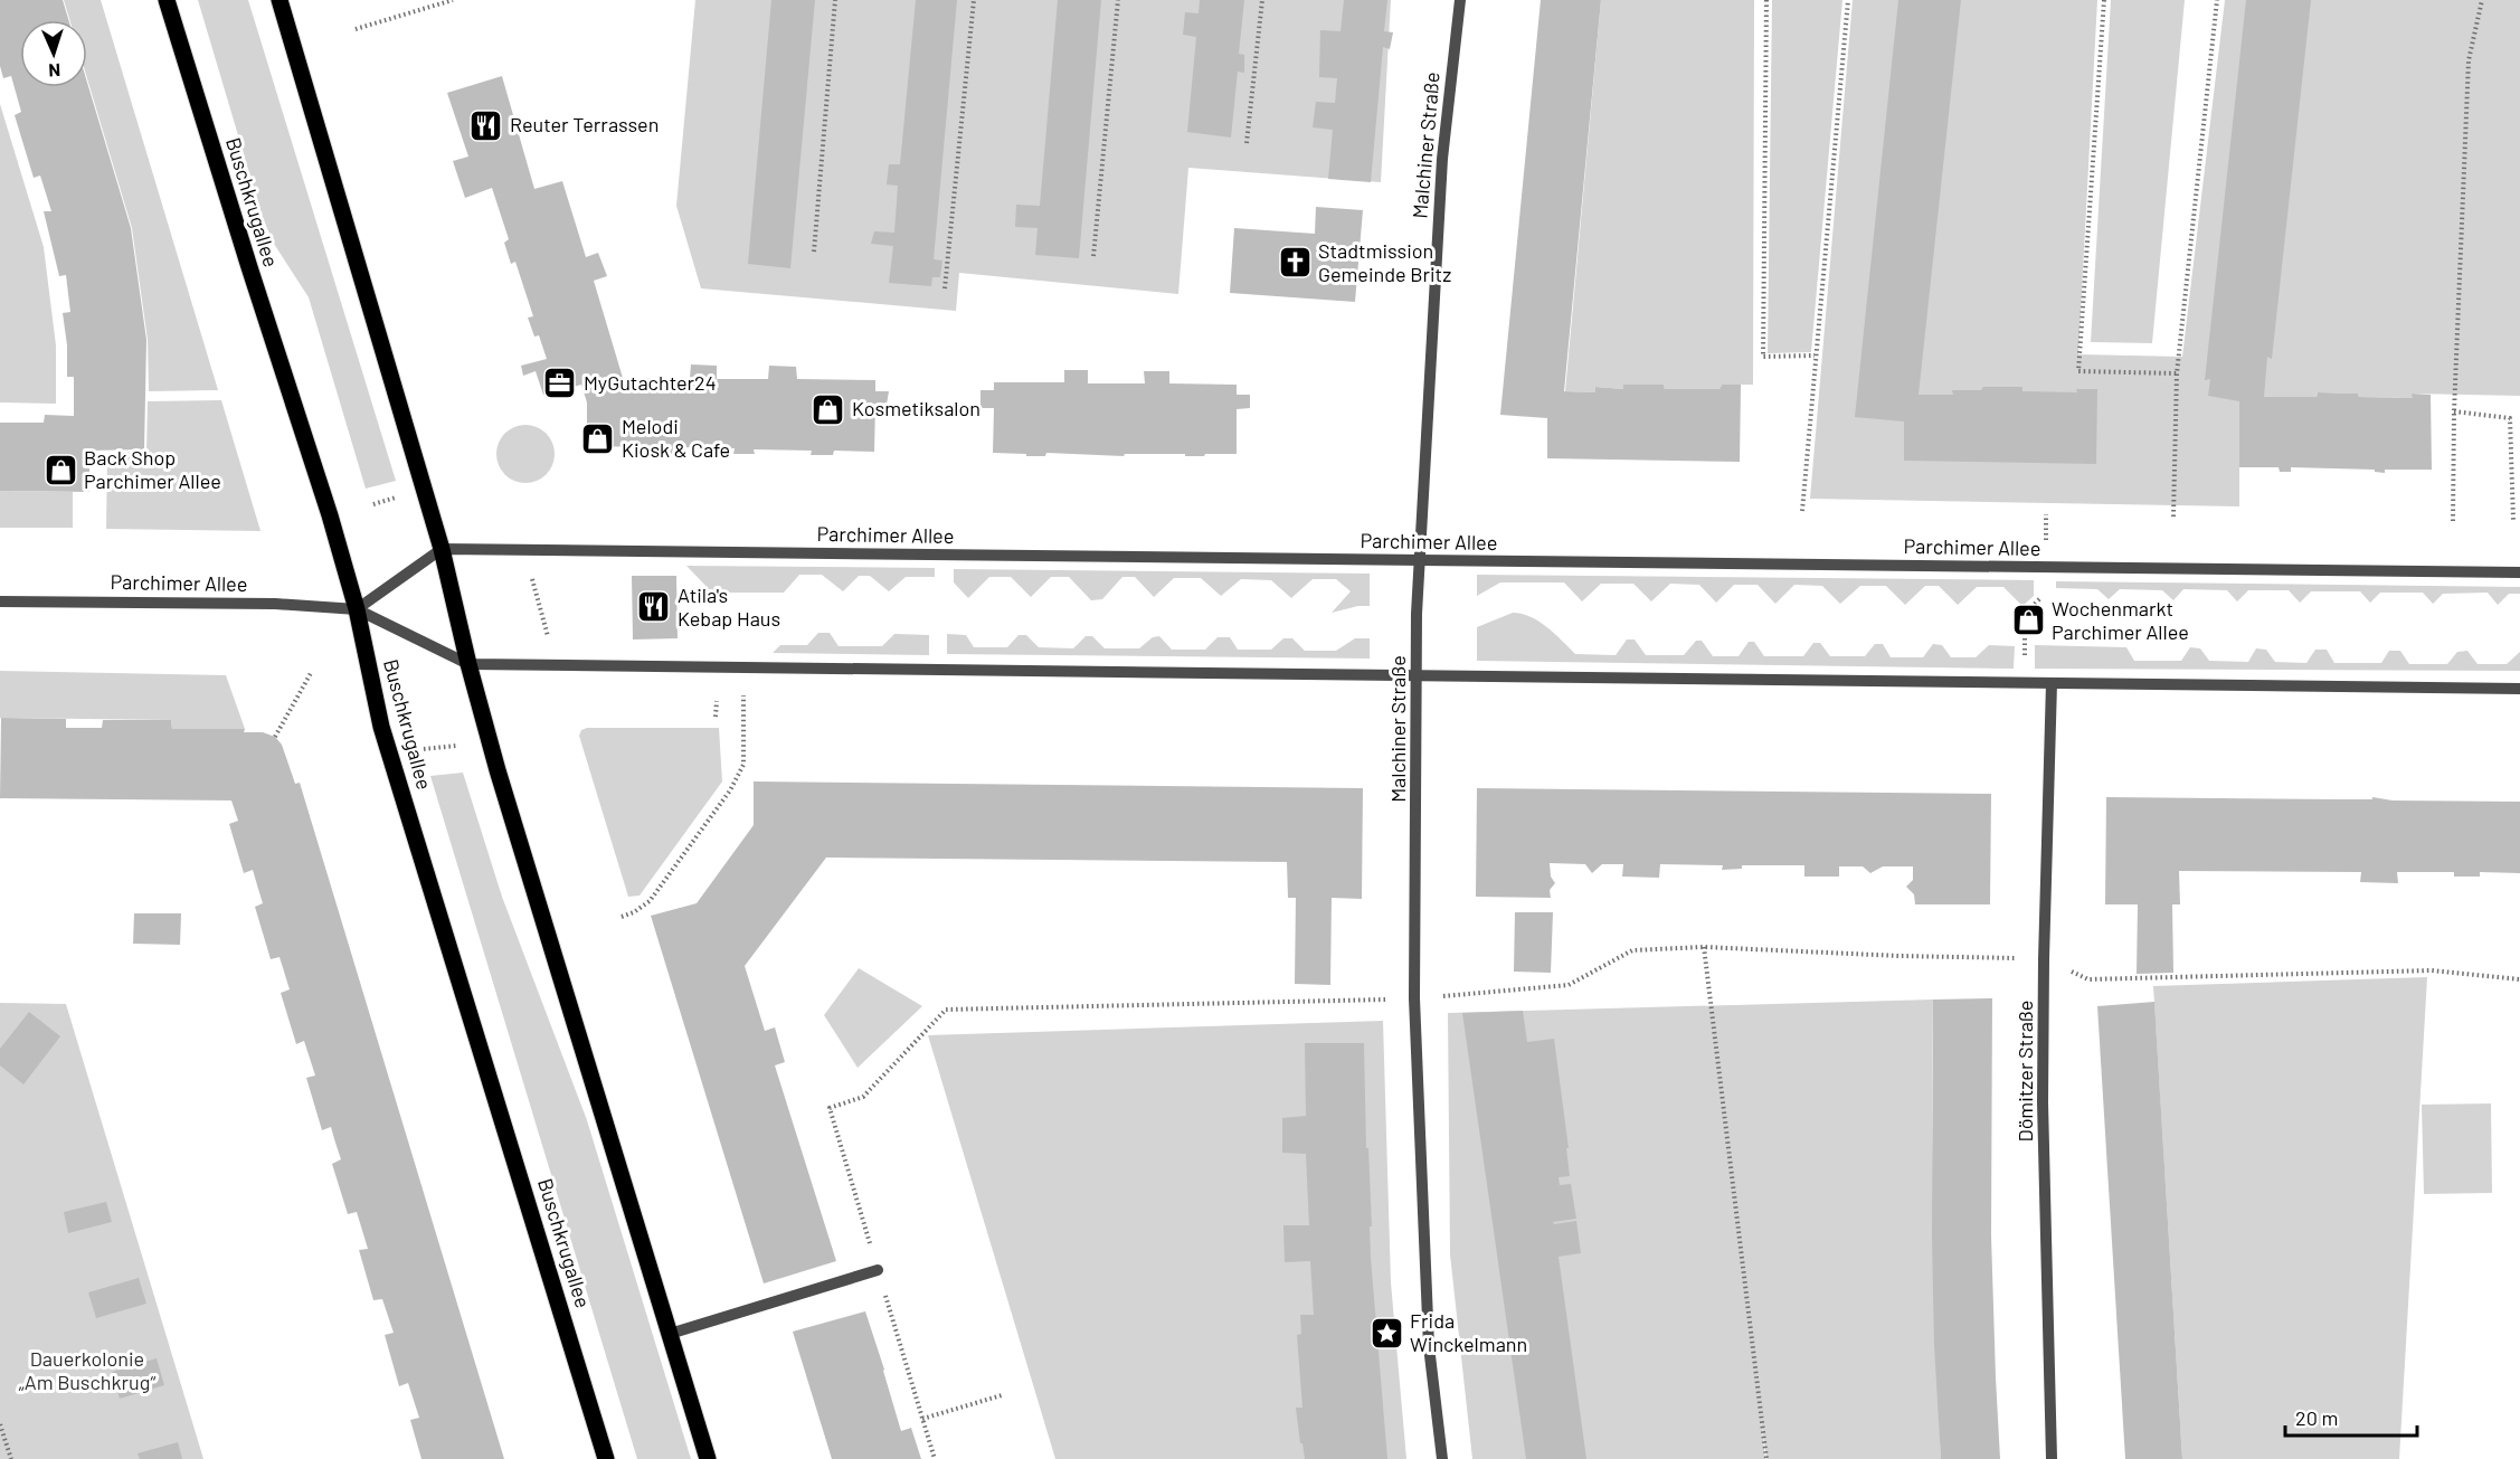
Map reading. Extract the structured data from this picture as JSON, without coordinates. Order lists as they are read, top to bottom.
{
  "streets": {
    "main road": ["Buschkrugallee"],
    "street": ["Malchiner Straße", "Parchimer Allee", "Dömitzer Straße"]
  },
  "crossings": [
    ["Malchiner Straße", "Parchimer Allee"],
    ["Buschkrugallee", "Parchimer Allee"],
    ["Parchimer Allee", "Dömitzer Straße"]
  ],
  "parks": ["Dauerkolonie „Am Buschkrug“"],
  "places": {
    "restaurant": ["Reuter Terrassen", "Atila's Kebap Haus"],
    "church": ["Stadtmission Gemeinde Britz"],
    "office": ["MyGutachter24"],
    "shop": [
      "Kosmetiksalon",
      "Melodi Kiosk & Cafe",
      "Back Shop Parchimer Allee",
      "Wochenmarkt Parchimer Allee"
    ],
    "place": ["Frida Winckelmann"]
  },
  "scale_bar": "20 m",
  "north": "bottom"
}
